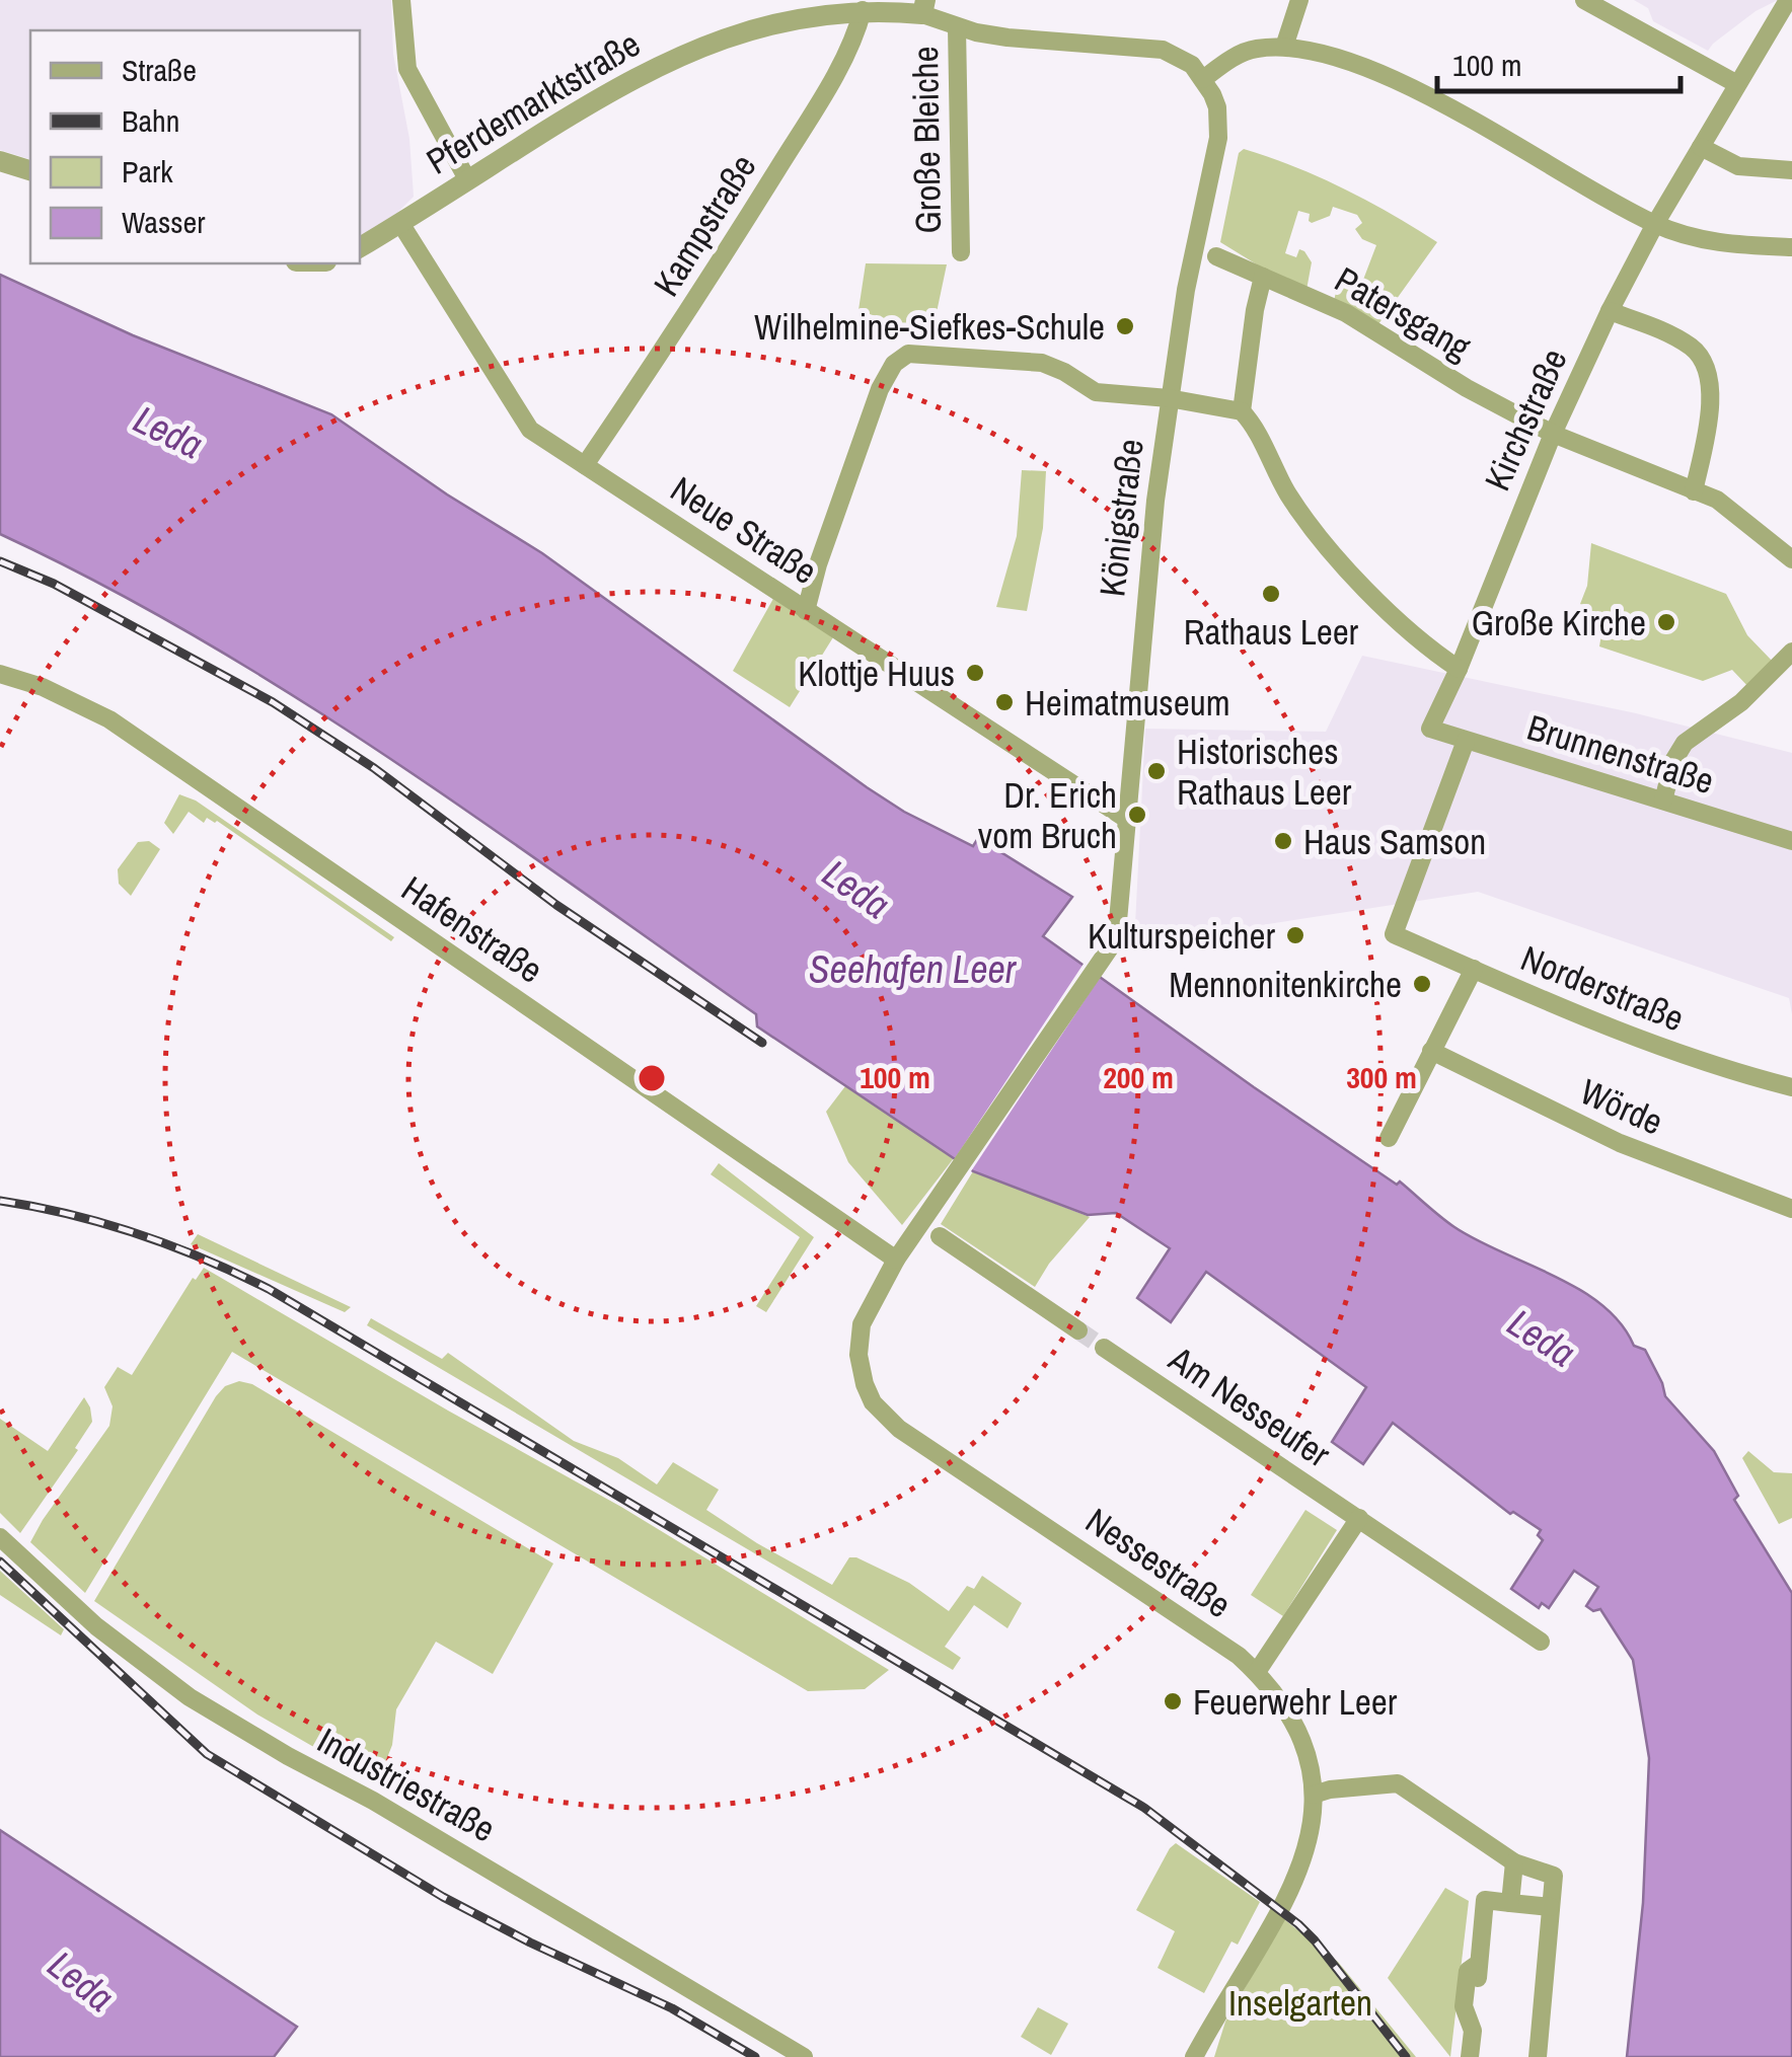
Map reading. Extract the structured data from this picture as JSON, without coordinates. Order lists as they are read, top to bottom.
{
  "streets": {
    "street": [
      "Pferdemarktstraße",
      "Große Bleiche",
      "Kampstraße",
      "Patersgang",
      "Kirchstraße",
      "Königstraße",
      "Neue Straße",
      "Brunnenstraße",
      "Hafenstraße",
      "Norderstraße",
      "Wörde",
      "Am Nesseufer",
      "Nessestraße",
      "Industriestraße"
    ]
  },
  "crossings": [
    ["Pferdemarktstraße", "Große Bleiche"],
    ["Pferdemarktstraße", "Kampstraße"],
    ["Pferdemarktstraße", "Königstraße"],
    ["Pferdemarktstraße", "Neue Straße"],
    ["Kampstraße", "Neue Straße"],
    ["Patersgang", "Kirchstraße"],
    ["Kirchstraße", "Brunnenstraße"],
    ["Königstraße", "Neue Straße"],
    ["Königstraße", "Nessestraße"],
    ["Brunnenstraße", "Norderstraße"],
    ["Hafenstraße", "Nessestraße"]
  ],
  "water": ["Leda", "Seehafen Leer"],
  "parks": ["Inselgarten"],
  "places": [
    "Wilhelmine-Siefkes-Schule",
    "Rathaus Leer",
    "Große Kirche",
    "Klottje Huus",
    "Heimatmuseum",
    "Historisches Rathaus Leer",
    "Dr. Erich vom Bruch",
    "Haus Samson",
    "Kulturspeicher",
    "Mennonitenkirche",
    "Feuerwehr Leer"
  ],
  "legend": [
    "Straße",
    "Bahn",
    "Park",
    "Wasser"
  ],
  "scale_bar": "100 m",
  "rings": ["100 m", "200 m", "300 m"]
}
